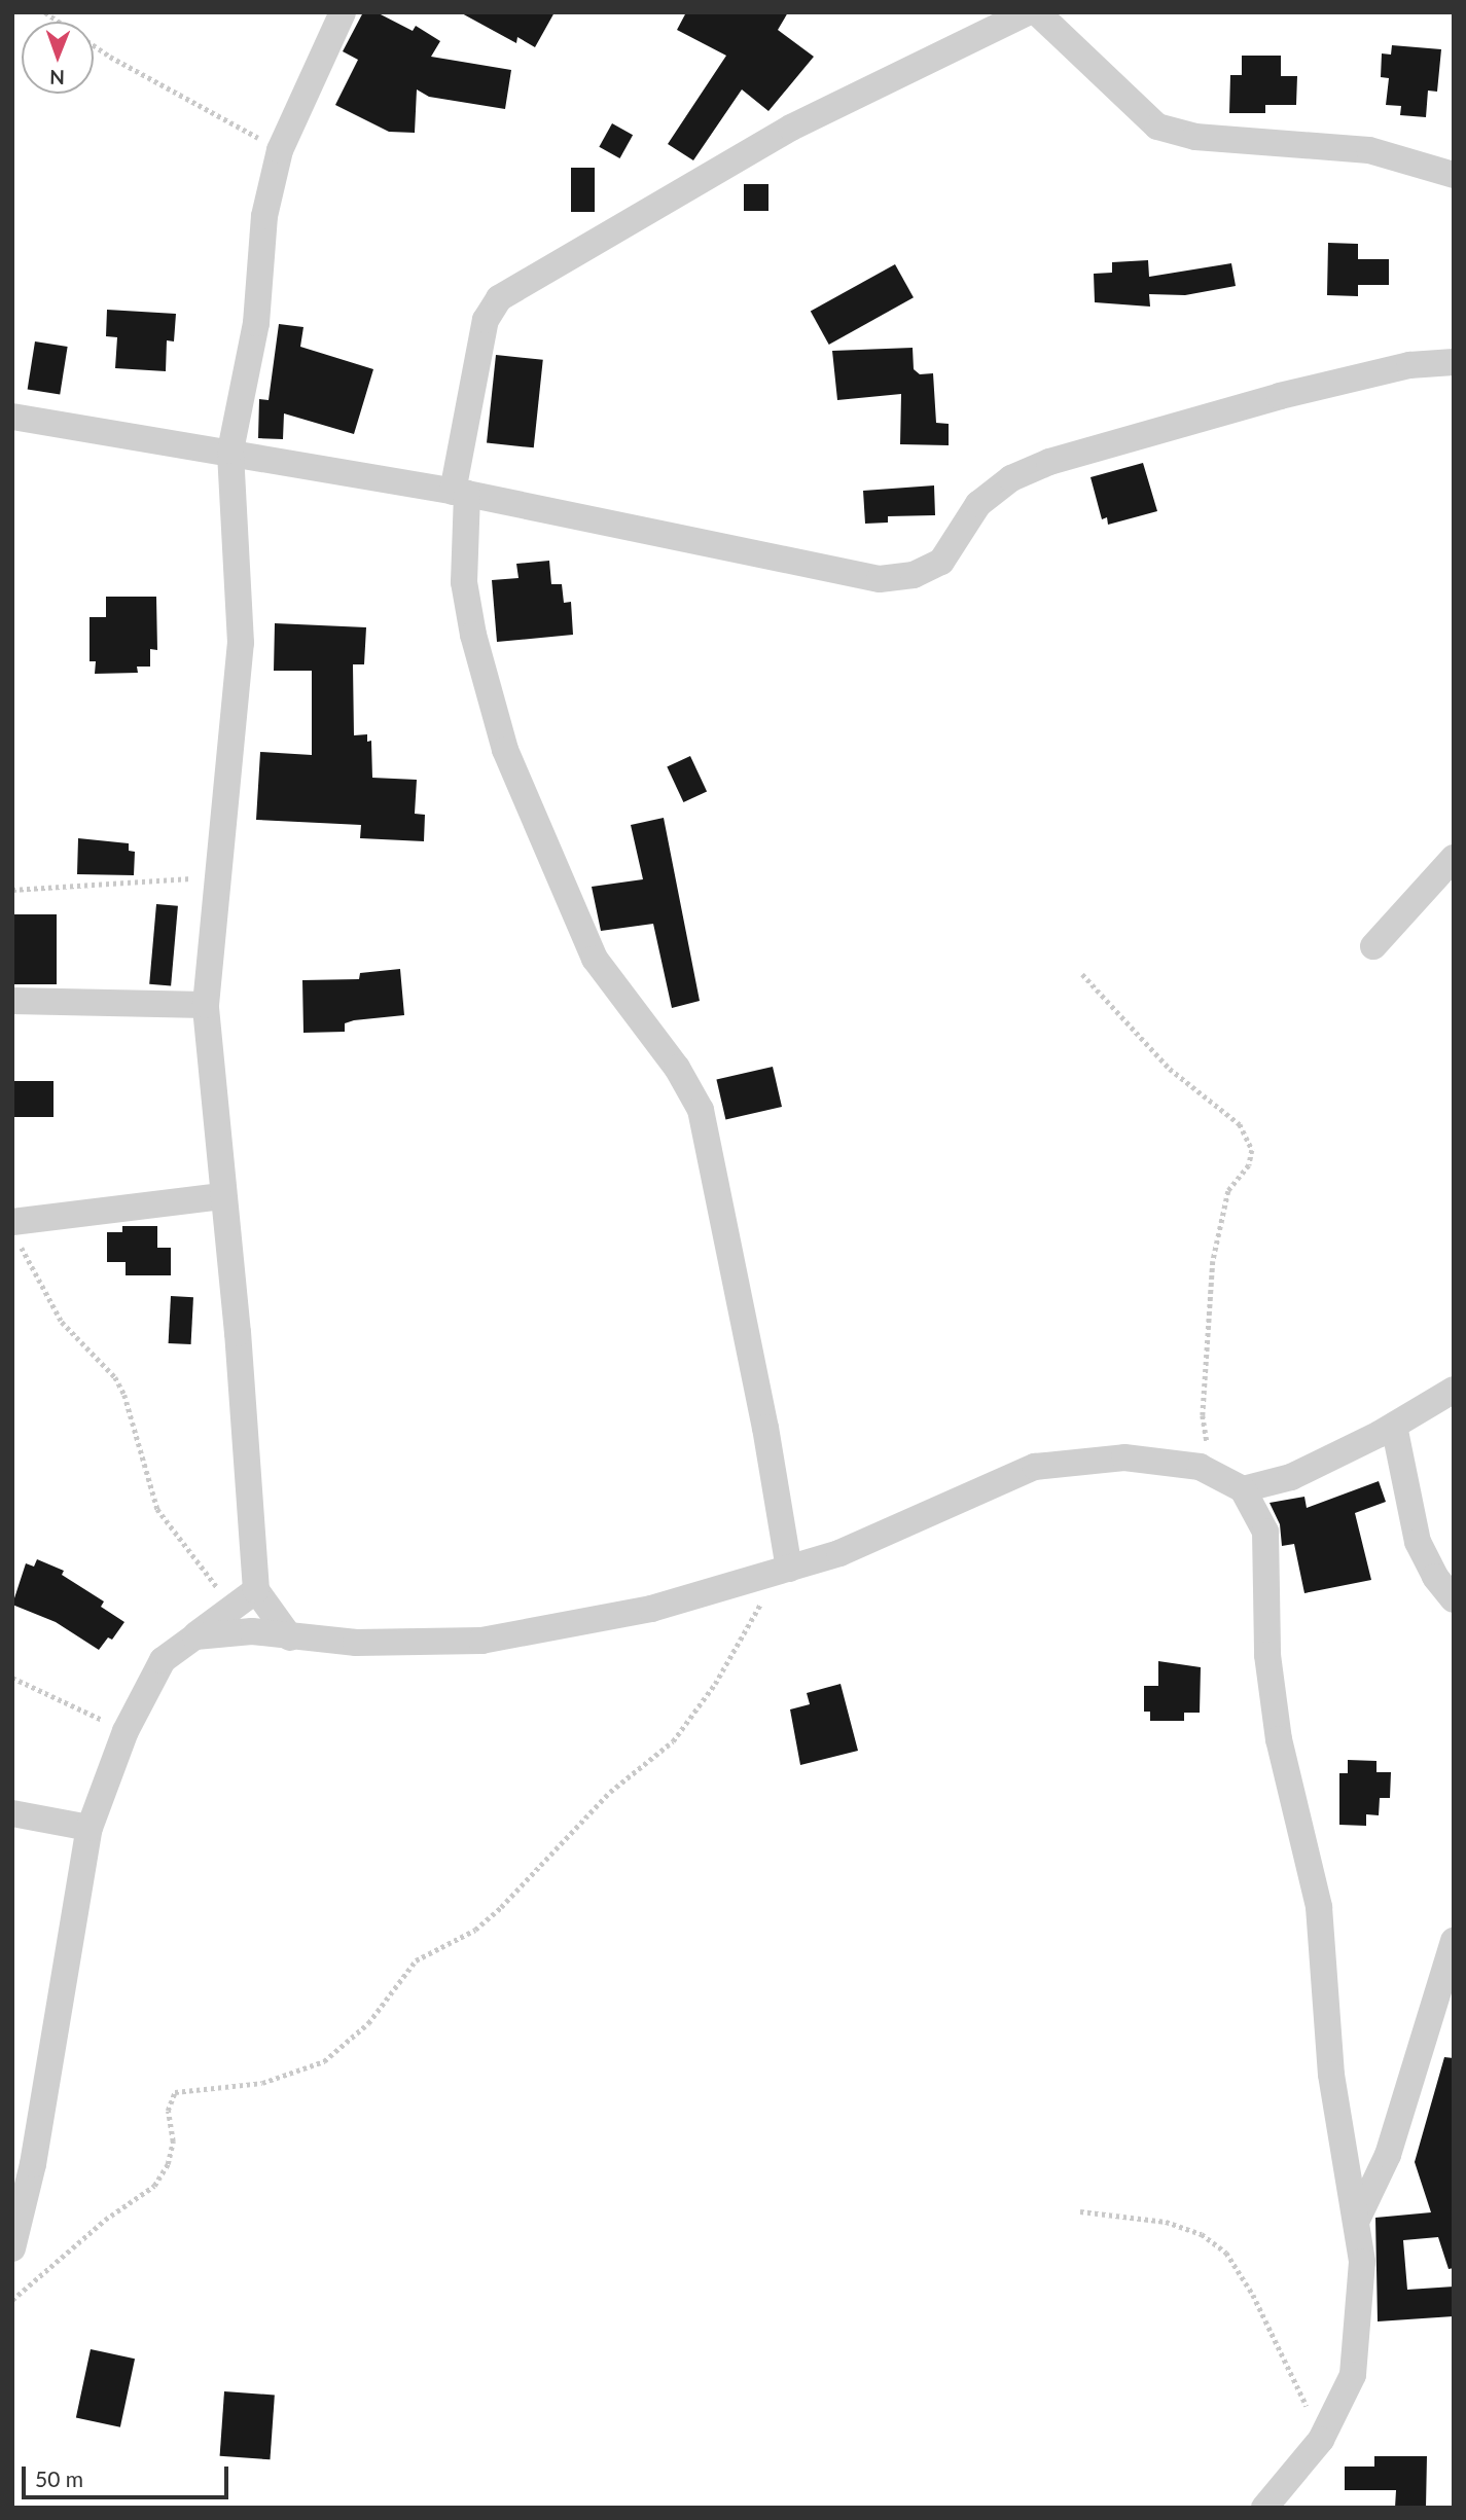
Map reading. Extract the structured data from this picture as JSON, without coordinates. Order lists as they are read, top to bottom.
{
  "scale_bar": "50 m",
  "north": "bottom"
}
